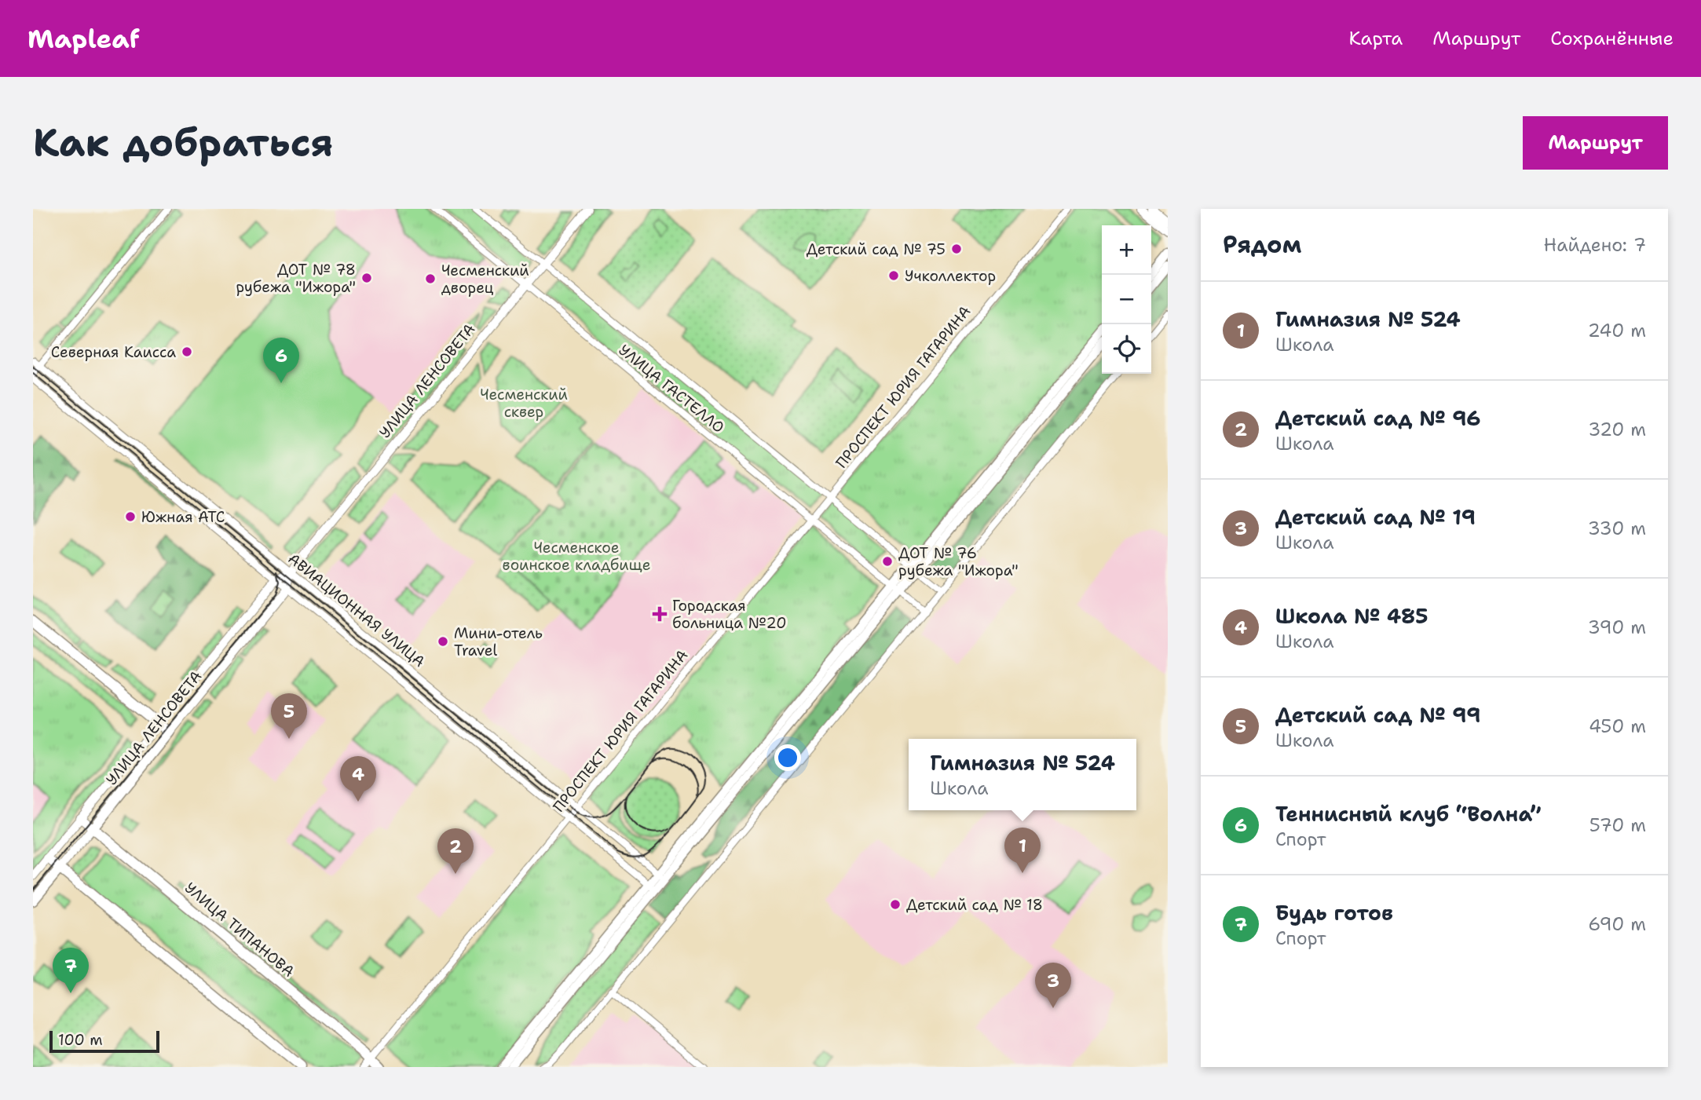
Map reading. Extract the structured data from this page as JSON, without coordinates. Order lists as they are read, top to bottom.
{
  "streets": {
    "main road": ["УЛИЦА ЛЕНСОВЕТА", "УЛИЦА ТИПАНОВА"],
    "street": ["ПРОСПЕКТ ЮРИЯ ГАГАРИНА", "УЛИЦА ГАСТЕЛЛО", "АВИАЦИОННАЯ УЛИЦА"]
  },
  "crossings": [
    ["УЛИЦА ЛЕНСОВЕТА", "УЛИЦА ГАСТЕЛЛО"],
    ["УЛИЦА ЛЕНСОВЕТА", "АВИАЦИОННАЯ УЛИЦА"],
    ["УЛИЦА ЛЕНСОВЕТА", "УЛИЦА ТИПАНОВА"],
    ["ПРОСПЕКТ ЮРИЯ ГАГАРИНА", "УЛИЦА ГАСТЕЛЛО"],
    ["ПРОСПЕКТ ЮРИЯ ГАГАРИНА", "АВИАЦИОННАЯ УЛИЦА"],
    ["ПРОСПЕКТ ЮРИЯ ГАГАРИНА", "УЛИЦА ТИПАНОВА"]
  ],
  "parks": ["Чесменский сквер", "Чесменское воинское кладбище"],
  "places": {
    "other": [
      "Детский сад № 75",
      "Учколлектор",
      "ДОТ № 78 рубежа \"Ижора\"",
      "Чесменский дворец",
      "Северная Каисса",
      "Южная АТС",
      "ДОТ № 76 рубежа \"Ижора\"",
      "Мини-отель Travel",
      "Детский сад № 18"
    ],
    "health": ["Городская больница №20"]
  },
  "scale_bar": "100 m",
  "page": {
    "header": "Mapleaf",
    "nav": ["Карта", "Маршрут", "Сохранённые"],
    "buttons": "Маршрут",
    "title": "Как добраться",
    "heading": ["Рядом", "Найдено: 7"],
    "map_buttons": ["+", "−"],
    "list": [
      {
        "mark": "1",
        "name": "Гимназия № 524",
        "note": "Школа",
        "value": "240 m"
      },
      {
        "mark": "2",
        "name": "Детский сад № 96",
        "note": "Школа",
        "value": "320 m"
      },
      {
        "mark": "3",
        "name": "Детский сад № 19",
        "note": "Школа",
        "value": "330 m"
      },
      {
        "mark": "4",
        "name": "Школа № 485",
        "note": "Школа",
        "value": "390 m"
      },
      {
        "mark": "5",
        "name": "Детский сад № 99",
        "note": "Школа",
        "value": "450 m"
      },
      {
        "mark": "6",
        "name": "Теннисный клуб “Волна”",
        "note": "Спорт",
        "value": "570 m"
      },
      {
        "mark": "7",
        "name": "Будь готов",
        "note": "Спорт",
        "value": "690 m"
      }
    ],
    "pins": [
      "6",
      "5",
      "4",
      "1",
      "2",
      "7",
      "3"
    ],
    "popup": ["Гимназия № 524", "Школа"],
    "scale": "100 m"
  }
}
